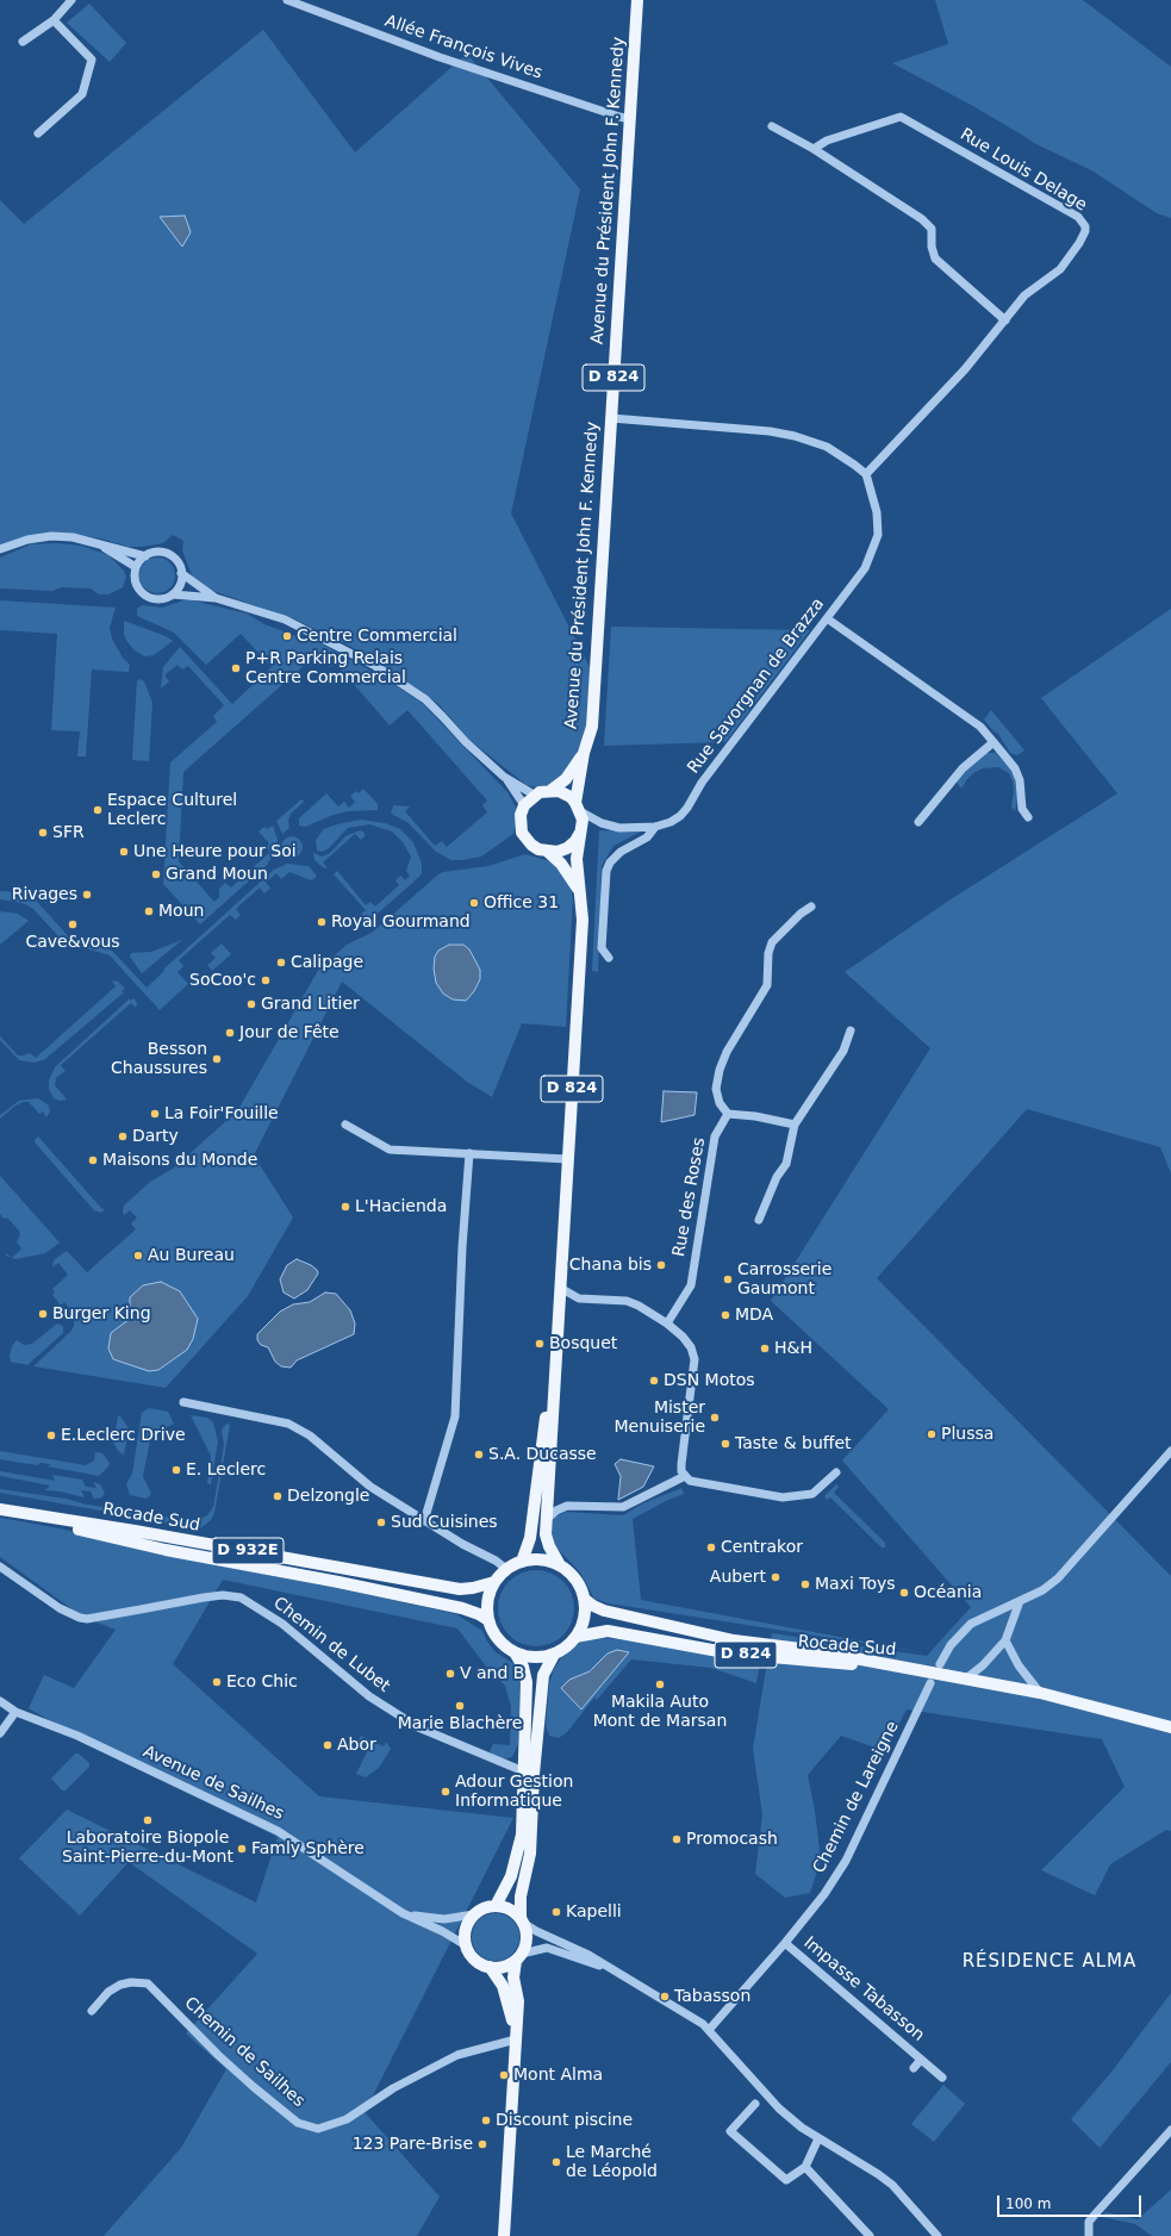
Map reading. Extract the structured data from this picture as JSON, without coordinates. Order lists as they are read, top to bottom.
{
  "streets": {
    "main road": [
      "Avenue du Président John F. Kennedy",
      "D 824",
      "Rocade Sud",
      "D 932E"
    ],
    "street": [
      "Allée François Vives",
      "Rue Louis Delage",
      "Rue Savorgnan de Brazza",
      "Rue des Roses",
      "Chemin de Lubet",
      "Avenue de Sailhes",
      "Chemin de Lareigne",
      "Impasse Tabasson",
      "Chemin de Sailhes"
    ]
  },
  "crossings": [
    ["Allée François Vives", "Avenue du Président John F. Kennedy"],
    ["Rue Louis Delage", "Rue Savorgnan de Brazza"],
    ["Avenue du Président John F. Kennedy", "D 824"],
    ["Avenue du Président John F. Kennedy", "Rue Savorgnan de Brazza"],
    ["D 824", "Rue Savorgnan de Brazza"],
    ["D 824", "Rocade Sud"],
    ["Chemin de Lareigne", "Impasse Tabasson"]
  ],
  "districts": ["RÉSIDENCE ALMA"],
  "places": [
    "Centre Commercial",
    "P+R Parking Relais Centre Commercial",
    "Espace Culturel Leclerc",
    "SFR",
    "Une Heure pour Soi",
    "Grand Moun",
    "Rivages",
    "Office 31",
    "Moun",
    "Royal Gourmand",
    "Cave&vous",
    "Calipage",
    "SoCoo'c",
    "Grand Litier",
    "Jour de Fête",
    "Besson Chaussures",
    "La Foir'Fouille",
    "Darty",
    "Maisons du Monde",
    "L'Hacienda",
    "Au Bureau",
    "Chana bis",
    "Carrosserie Gaumont",
    "Burger King",
    "MDA",
    "Bosquet",
    "H&H",
    "DSN Motos",
    "Mister Menuiserie",
    "Plussa",
    "E.Leclerc Drive",
    "Taste & buffet",
    "S.A. Ducasse",
    "E. Leclerc",
    "Delzongle",
    "Sud Cuisines",
    "Centrakor",
    "Aubert",
    "Maxi Toys",
    "Océania",
    "V and B",
    "Eco Chic",
    "Makila Auto Mont de Marsan",
    "Marie Blachère",
    "Abor",
    "Adour Gestion Informatique",
    "Laboratoire Biopole Saint-Pierre-du-Mont",
    "Promocash",
    "Famly Sphère",
    "Kapelli",
    "Tabasson",
    "Mont Alma",
    "Discount piscine",
    "123 Pare-Brise",
    "Le Marché de Léopold"
  ],
  "scale_bar": "100 m"
}
